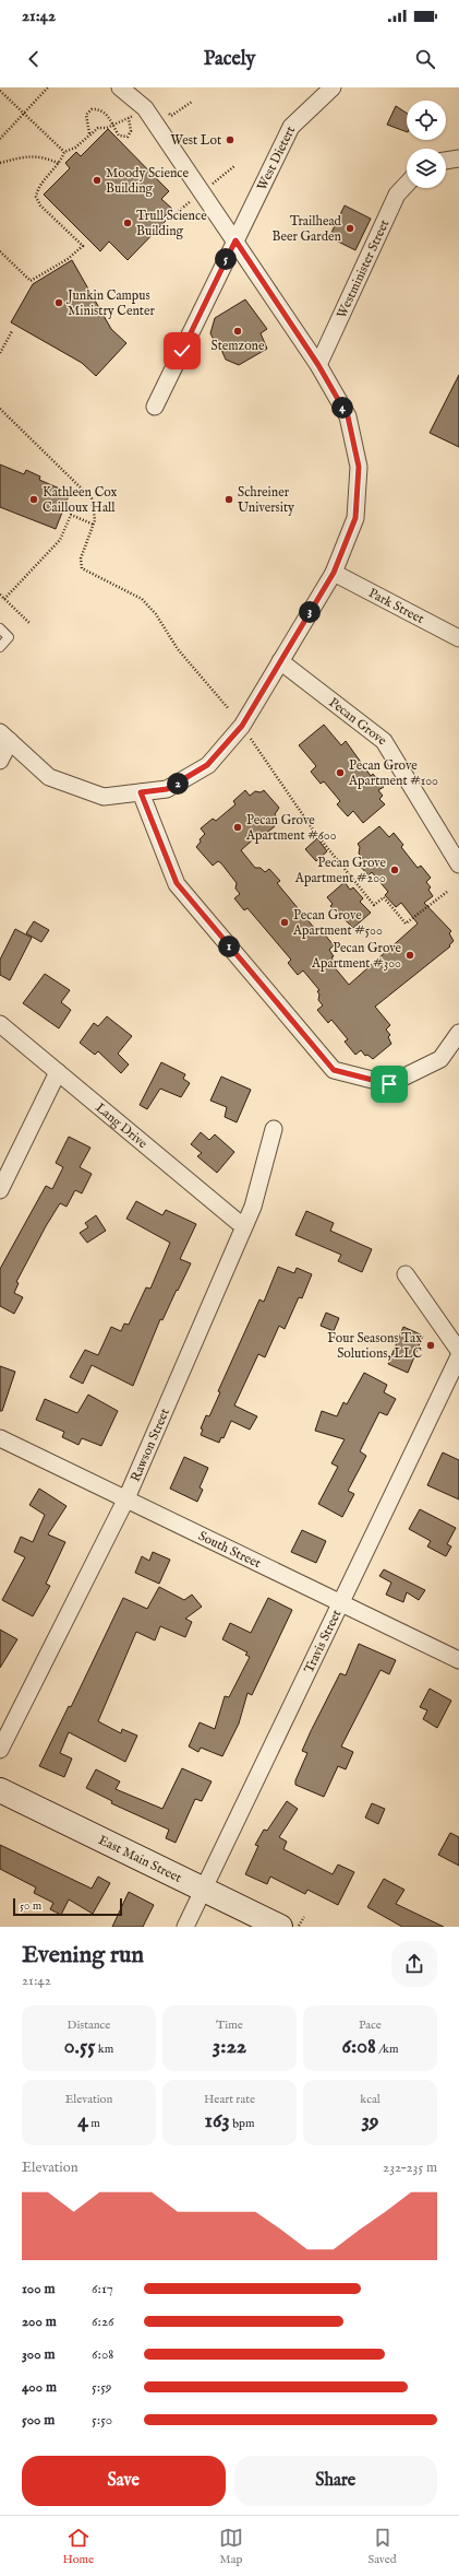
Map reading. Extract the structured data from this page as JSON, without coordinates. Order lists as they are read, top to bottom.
{
  "streets": {
    "street": [
      "West Dietert",
      "Westminister Street",
      "Park Street",
      "Pecan Grove",
      "Lang Drive",
      "Rawson Street",
      "South Street",
      "Travis Street",
      "East Main Street"
    ]
  },
  "crossings": [
    ["Lang Drive", "Rawson Street"],
    ["Rawson Street", "South Street"],
    ["South Street", "Travis Street"],
    ["Travis Street", "East Main Street"]
  ],
  "places": [
    "West Lot",
    "Moody Science Building",
    "Trull Science Building",
    "Trailhead Beer Garden",
    "Junkin Campus Ministry Center",
    "Stemzone",
    "Kathleen Cox Cailloux Hall",
    "Schreiner University",
    "Pecan Grove Apartment #100",
    "Pecan Grove Apartment #600",
    "Pecan Grove Apartment #200",
    "Pecan Grove Apartment #500",
    "Pecan Grove Apartment #300",
    "Four Seasons Tax Solutions, LLC"
  ],
  "scale_bar": "50 m",
  "page": {
    "status": "21:42",
    "header": "Pacely",
    "pins": [
      "5",
      "4",
      "3",
      "2",
      "1"
    ],
    "scale": "50 m",
    "heading": ["Evening run", "21:42"],
    "stats": [
      ["Distance", "0.55 km"],
      ["Time", "3:22"],
      ["Pace", "6:08 /km"],
      ["Elevation", "4 m"],
      ["Heart rate", "163 bpm"],
      ["kcal", "39"]
    ],
    "chart": ["Elevation", "232–235 m"],
    "list": [
      {
        "name": "100 m",
        "note": "6:17"
      },
      {
        "name": "200 m",
        "note": "6:26"
      },
      {
        "name": "300 m",
        "note": "6:08"
      },
      {
        "name": "400 m",
        "note": "5:59"
      },
      {
        "name": "500 m",
        "note": "5:50"
      }
    ],
    "buttons": ["Save", "Share"],
    "tabs": ["Home", "Map", "Saved"]
  }
}
